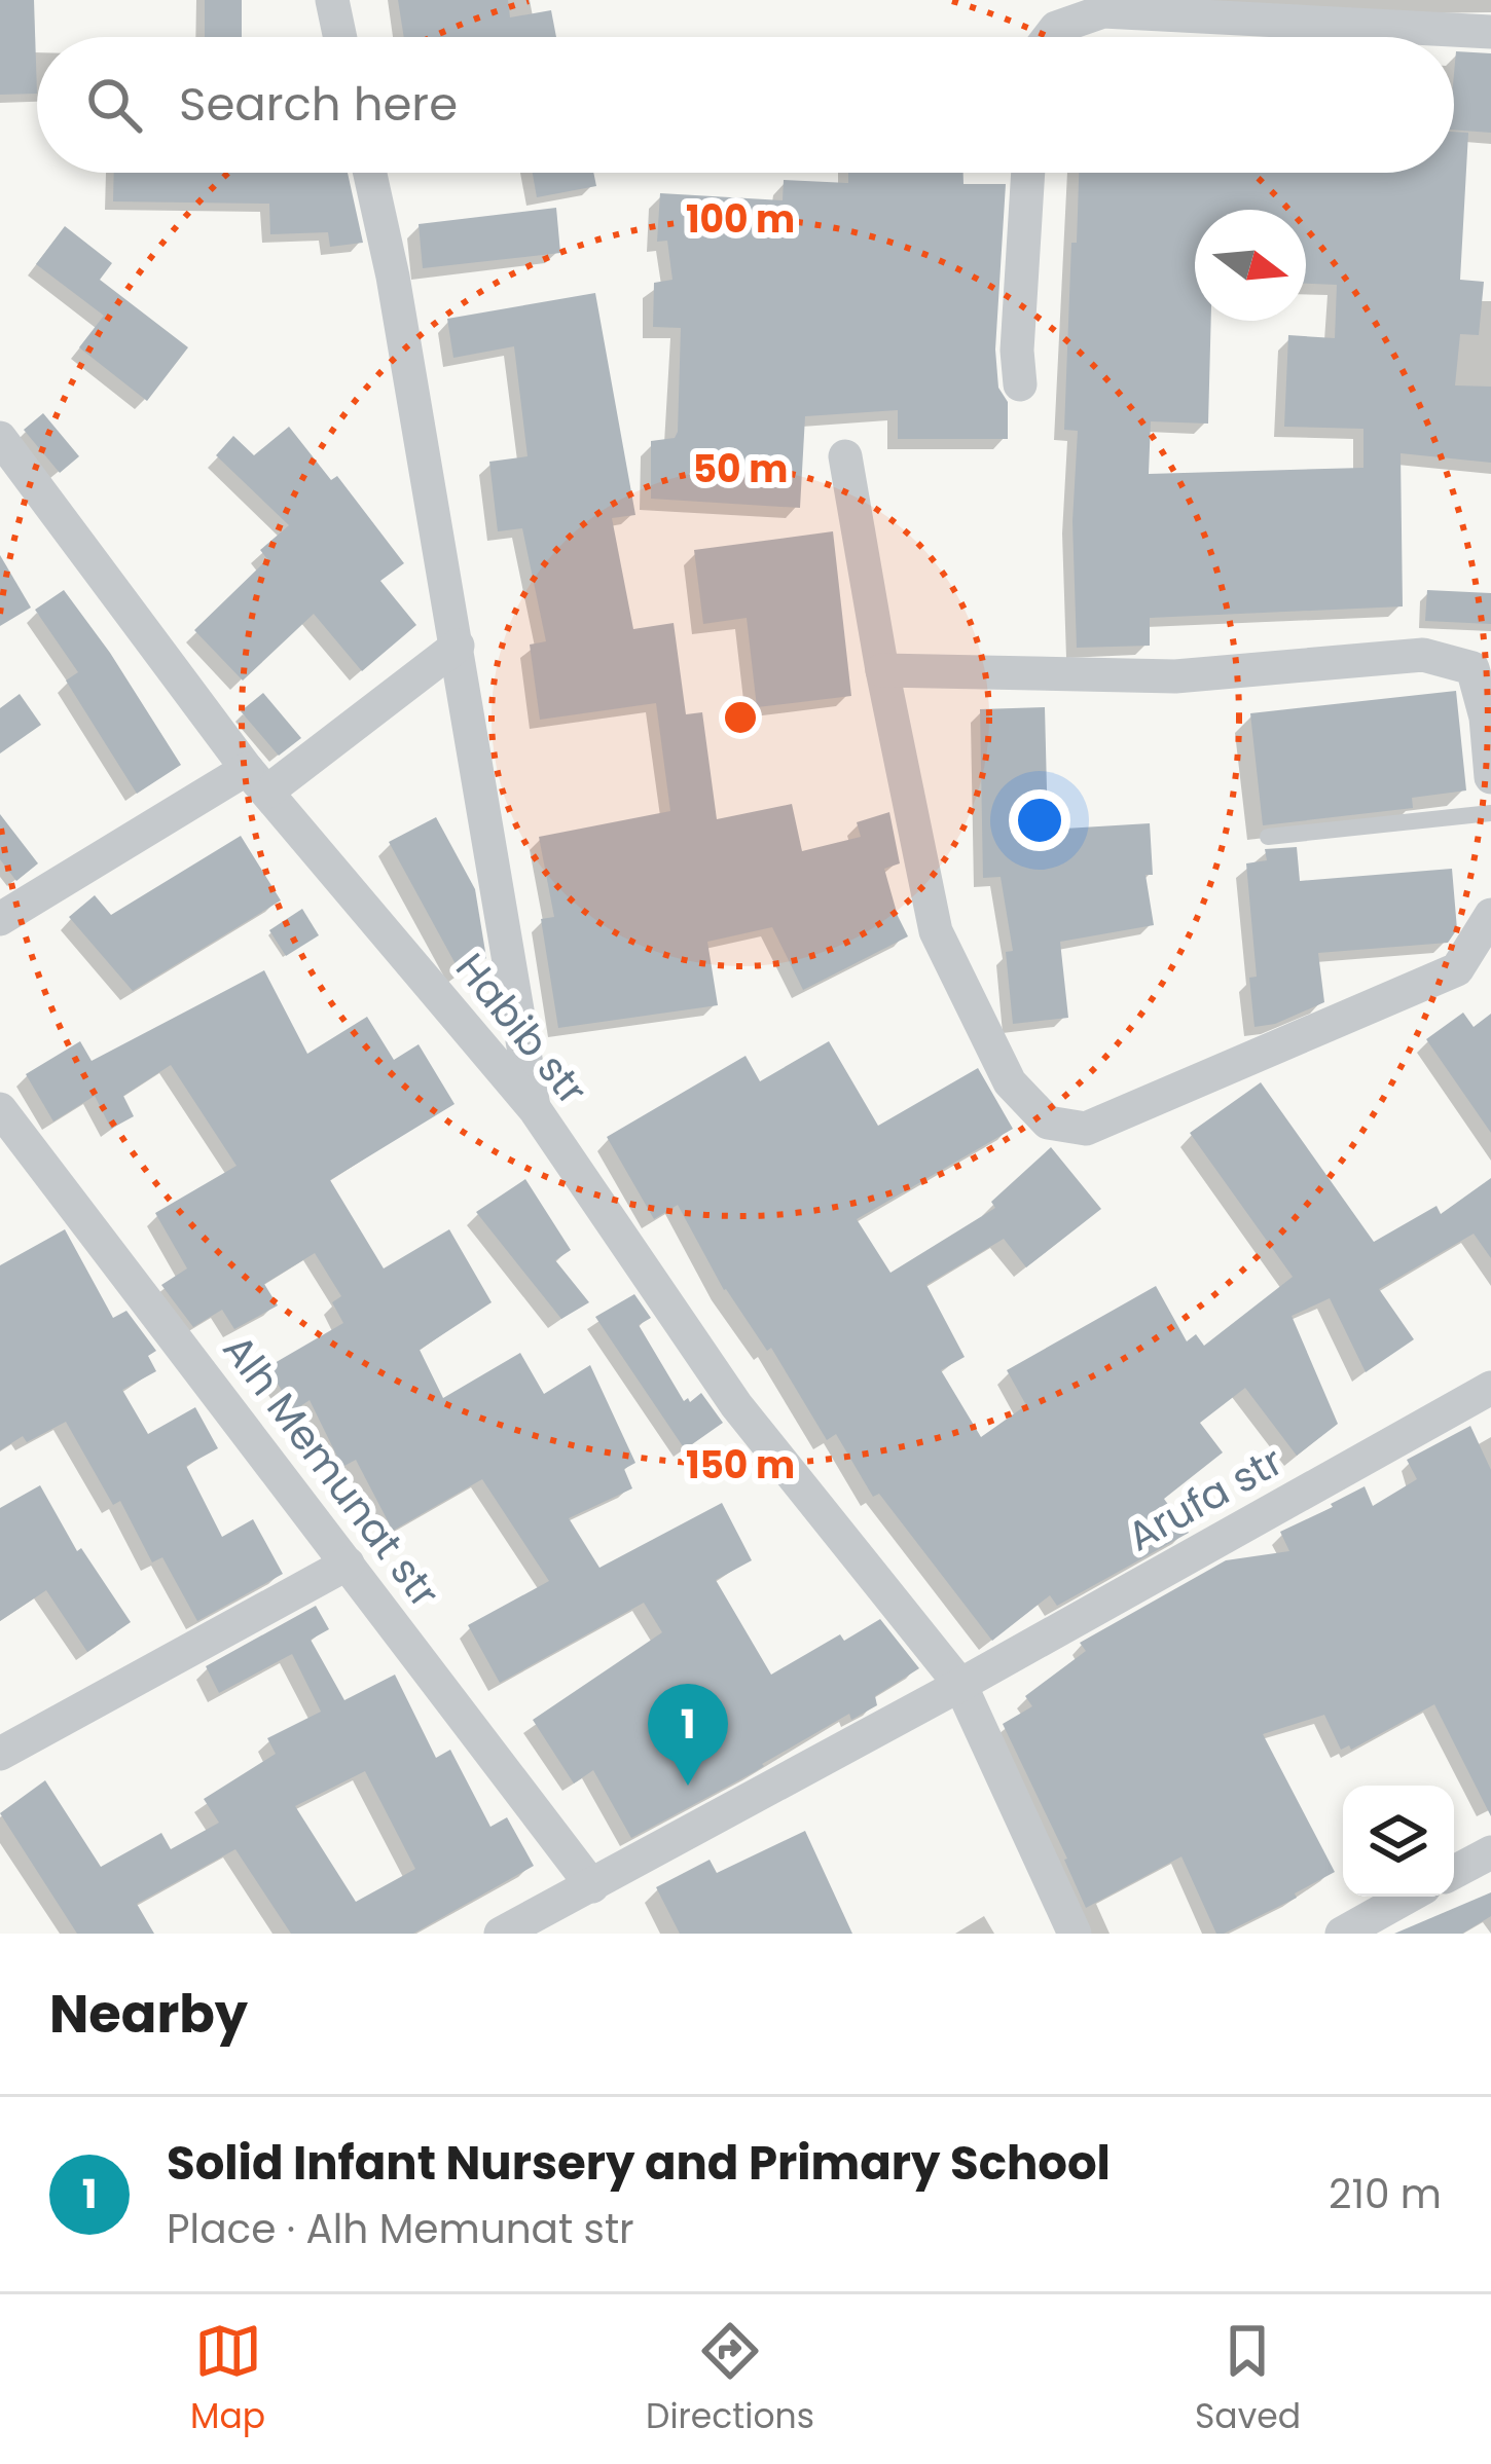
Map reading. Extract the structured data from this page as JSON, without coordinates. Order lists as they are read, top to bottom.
{
  "streets": {
    "street": ["Habib str", "Alh Memunat str", "Arufa str"]
  },
  "crossings": [
    ["Habib str", "Arufa str"]
  ],
  "north": "right",
  "page": {
    "search": "Search here",
    "pins": "1",
    "heading": "Nearby",
    "list": [
      {
        "mark": "1",
        "name": "Solid Infant Nursery and Primary School",
        "note": "Place · Alh Memunat str",
        "value": "210 m"
      }
    ],
    "nav": ["Map", "Directions", "Saved"]
  },
  "rings": ["100 m", "50 m", "150 m"]
}
